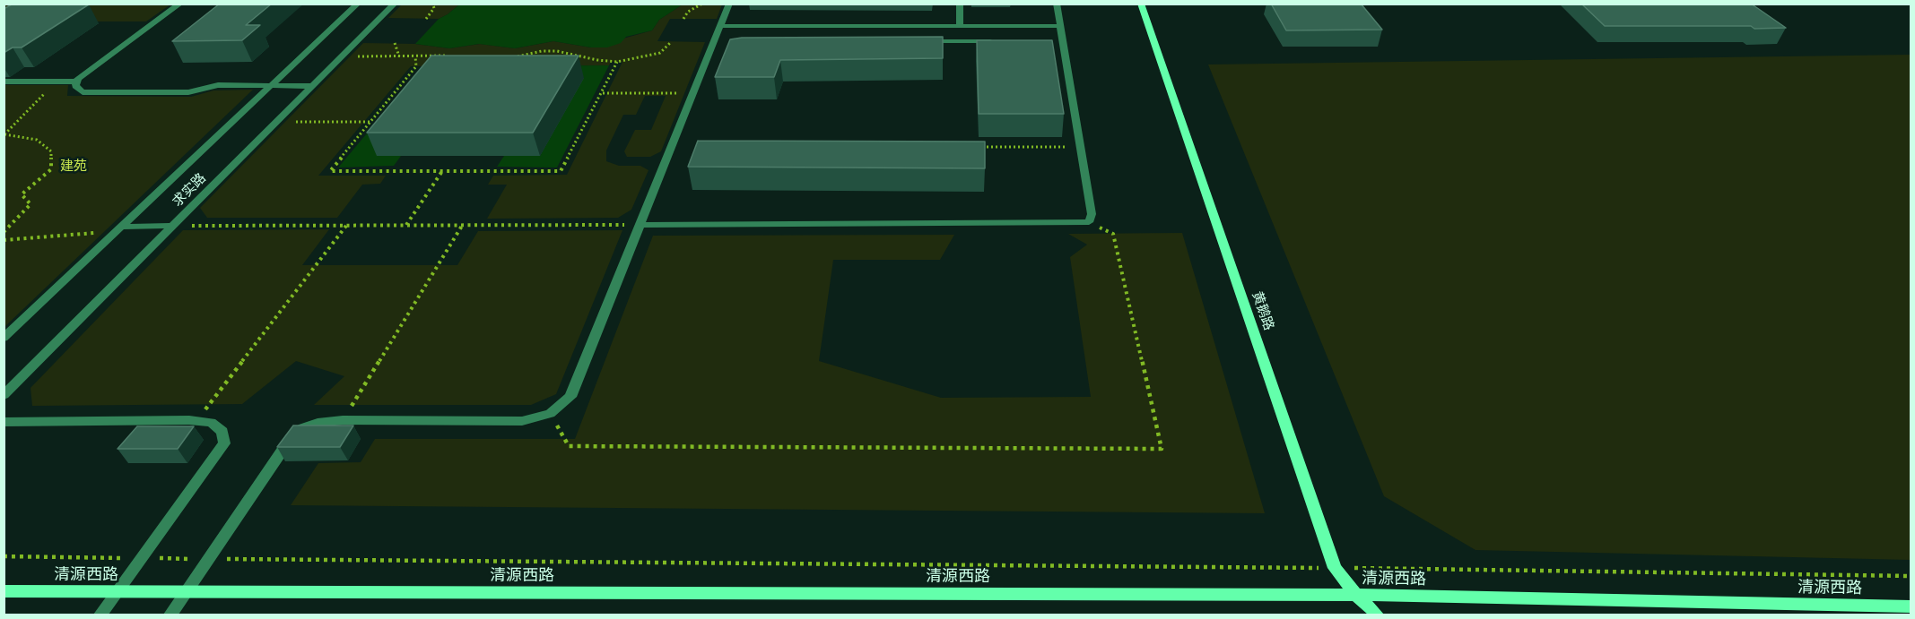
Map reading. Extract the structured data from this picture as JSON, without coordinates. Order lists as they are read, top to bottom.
{
  "streets": {
    "main road": ["黄鹅路", "清源西路"],
    "lane": ["求实路"]
  },
  "crossings": [
    ["黄鹅路", "清源西路"]
  ],
  "parks": ["建苑"]
}
